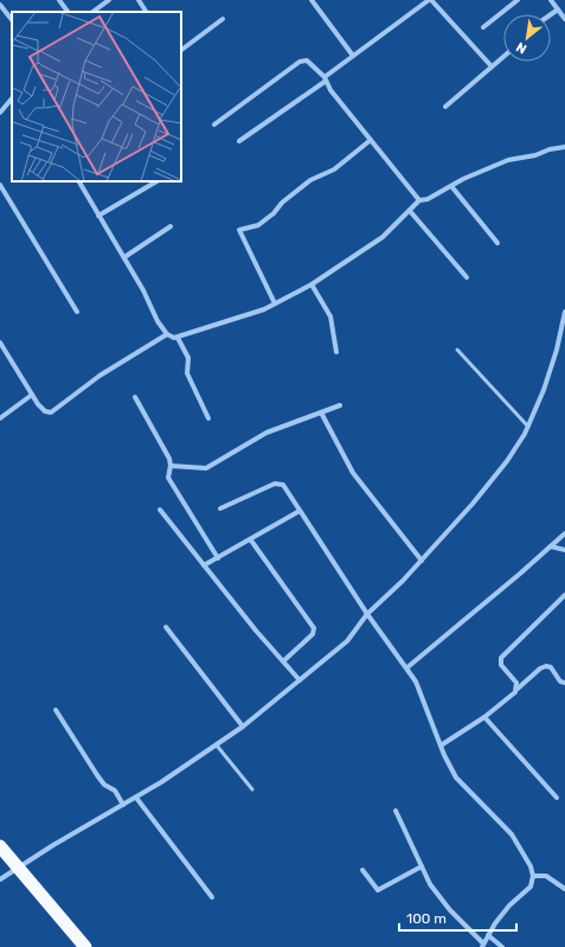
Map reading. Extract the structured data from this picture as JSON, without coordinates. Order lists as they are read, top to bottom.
{
  "scale_bar": "100 m",
  "north": "bottom left"
}
